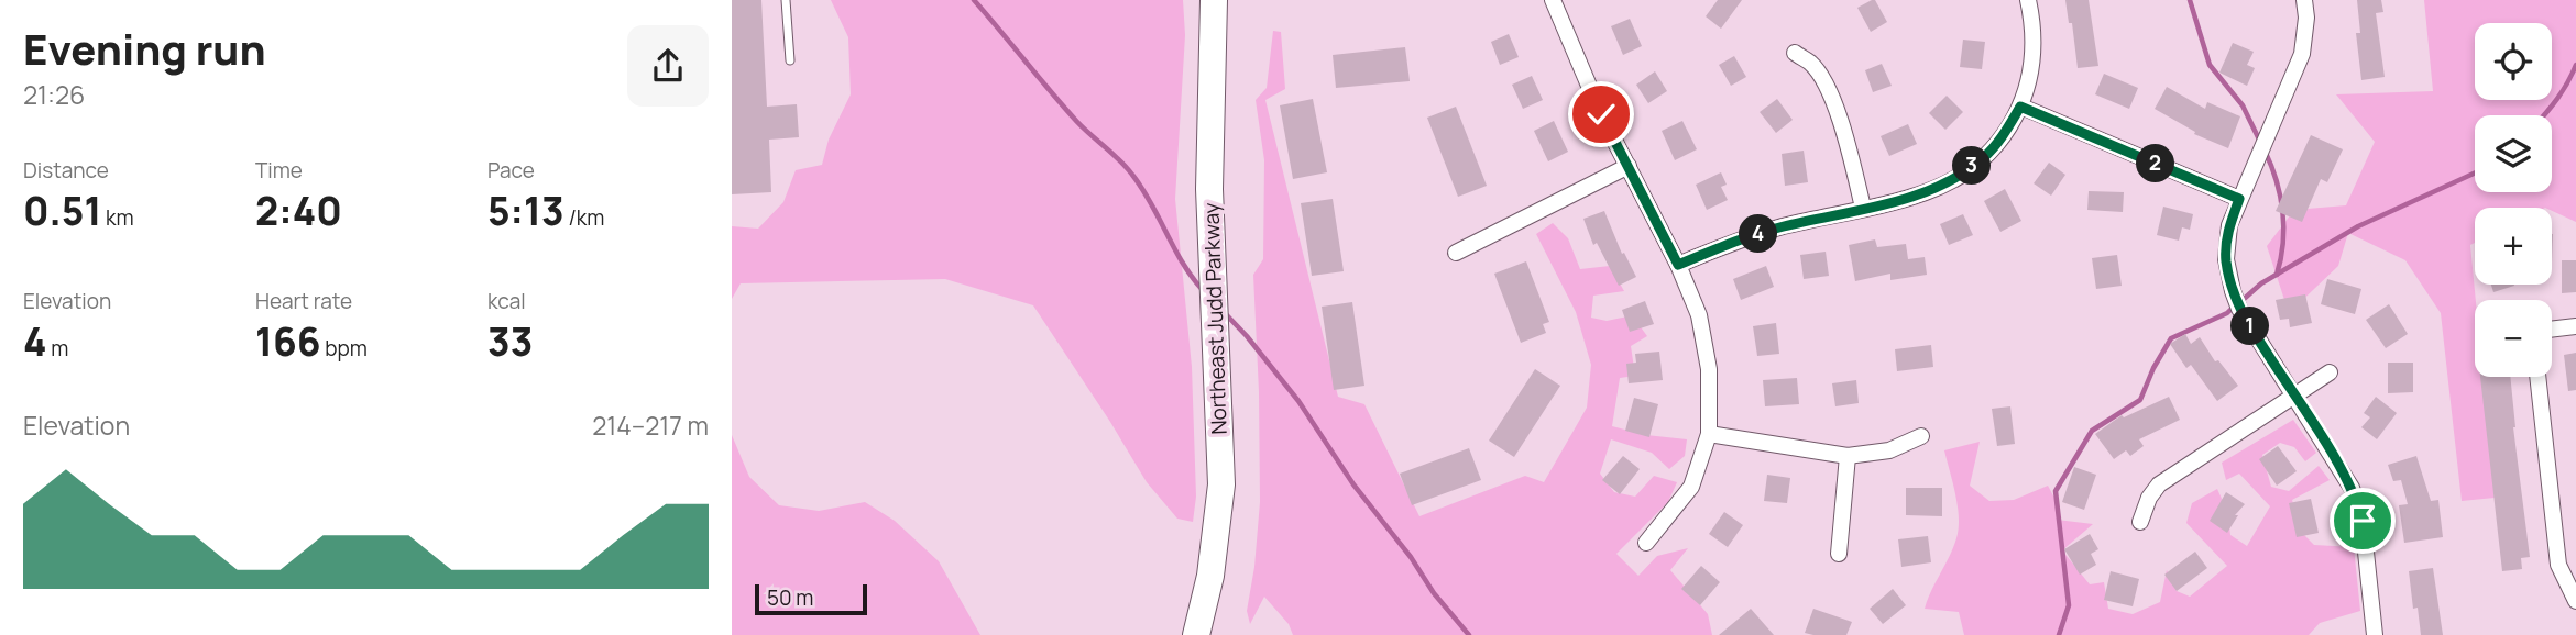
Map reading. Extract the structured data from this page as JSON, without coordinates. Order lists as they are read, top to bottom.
{
  "streets": {
    "highway": ["Northeast Judd Parkway"]
  },
  "scale_bar": "50 m",
  "page": {
    "heading": ["Evening run", "21:26"],
    "map_buttons": ["+", "−"],
    "stats": [
      ["Distance", "0.51 km"],
      ["Time", "2:40"],
      ["Pace", "5:13 /km"],
      ["Elevation", "4 m"],
      ["Heart rate", "166 bpm"],
      ["kcal", "33"]
    ],
    "pins": [
      "2",
      "3",
      "4",
      "1"
    ],
    "chart": ["Elevation", "214–217 m"],
    "scale": "50 m"
  }
}
